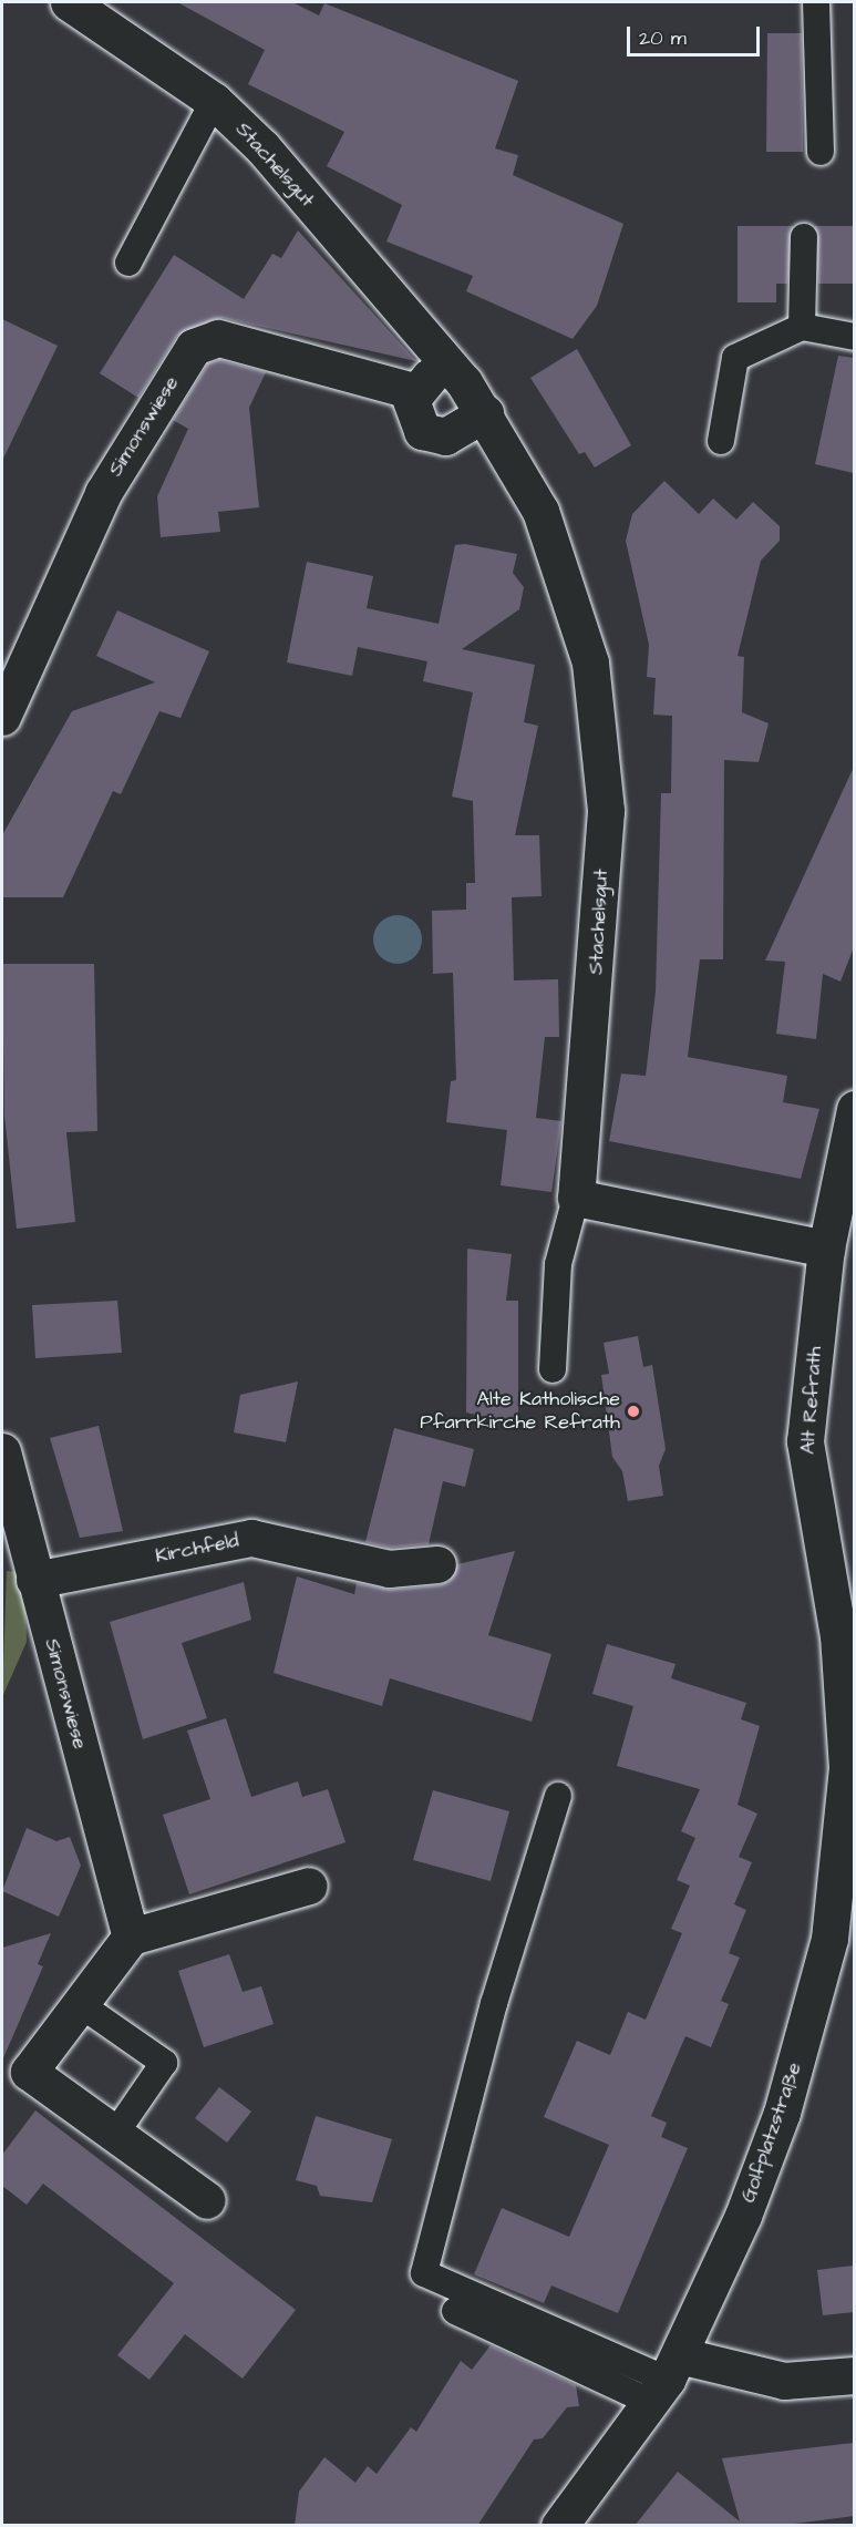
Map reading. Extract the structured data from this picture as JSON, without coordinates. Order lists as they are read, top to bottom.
{
  "streets": {
    "street": [
      "Stachelsgut",
      "Simonswiese",
      "Alt Refrath",
      "Kirchfeld",
      "Golfplatzstraße"
    ]
  },
  "crossings": [
    ["Simonswiese", "Kirchfeld"],
    ["Alt Refrath", "Golfplatzstraße"]
  ],
  "places": ["Alte Katholische Pfarrkirche Refrath"],
  "scale_bar": "20 m"
}
